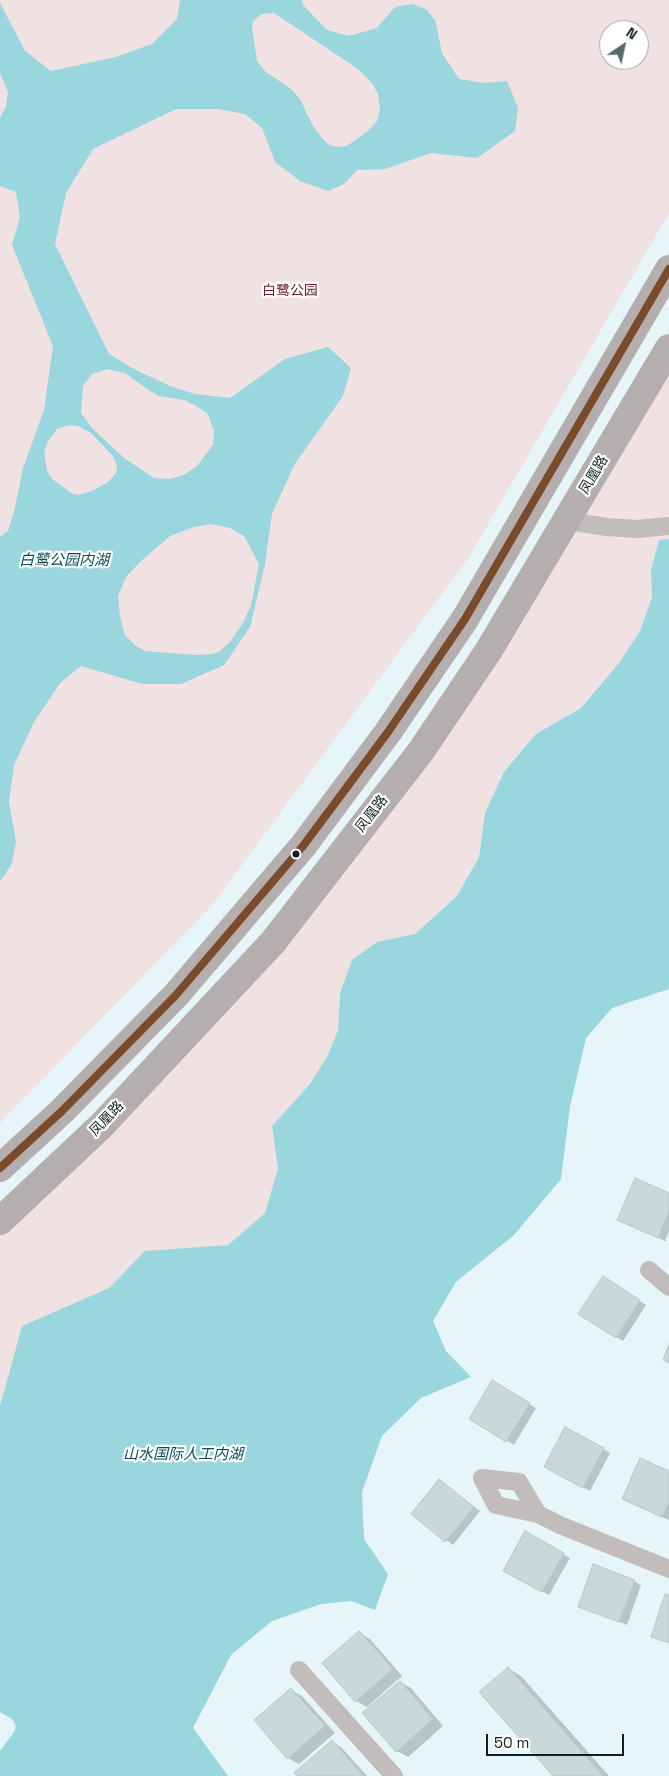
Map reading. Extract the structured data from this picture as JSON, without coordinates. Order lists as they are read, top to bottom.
{
  "streets": {
    "highway": ["凤凰路"]
  },
  "water": ["白鹭公园内湖", "山水国际人工内湖"],
  "parks": ["白鹭公园"],
  "scale_bar": "50 m",
  "north": "top right"
}
